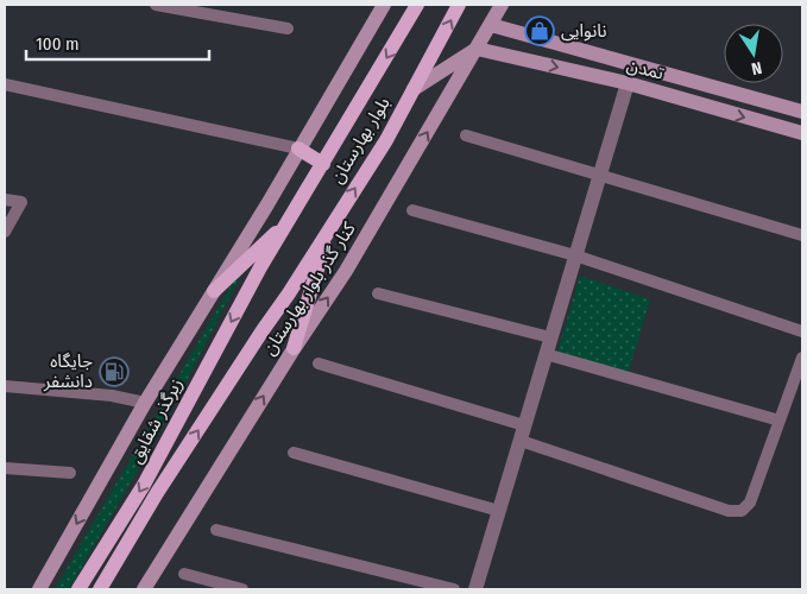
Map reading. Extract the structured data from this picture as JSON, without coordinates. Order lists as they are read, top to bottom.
{
  "streets": {
    "main road": [
      "تمدن",
      "بلوار بهارستان",
      "کنار گذر بلوار بهارستان",
      "زیرگذر شقایق"
    ]
  },
  "crossings": [
    ["تمدن", "کنار گذر بلوار بهارستان"],
    ["بلوار بهارستان", "زیرگذر شقایق"]
  ],
  "places": {
    "shop": ["نانوایی"],
    "fuel station": ["جایگاه دانشفر"]
  },
  "scale_bar": "100 m",
  "north": "bottom"
}
